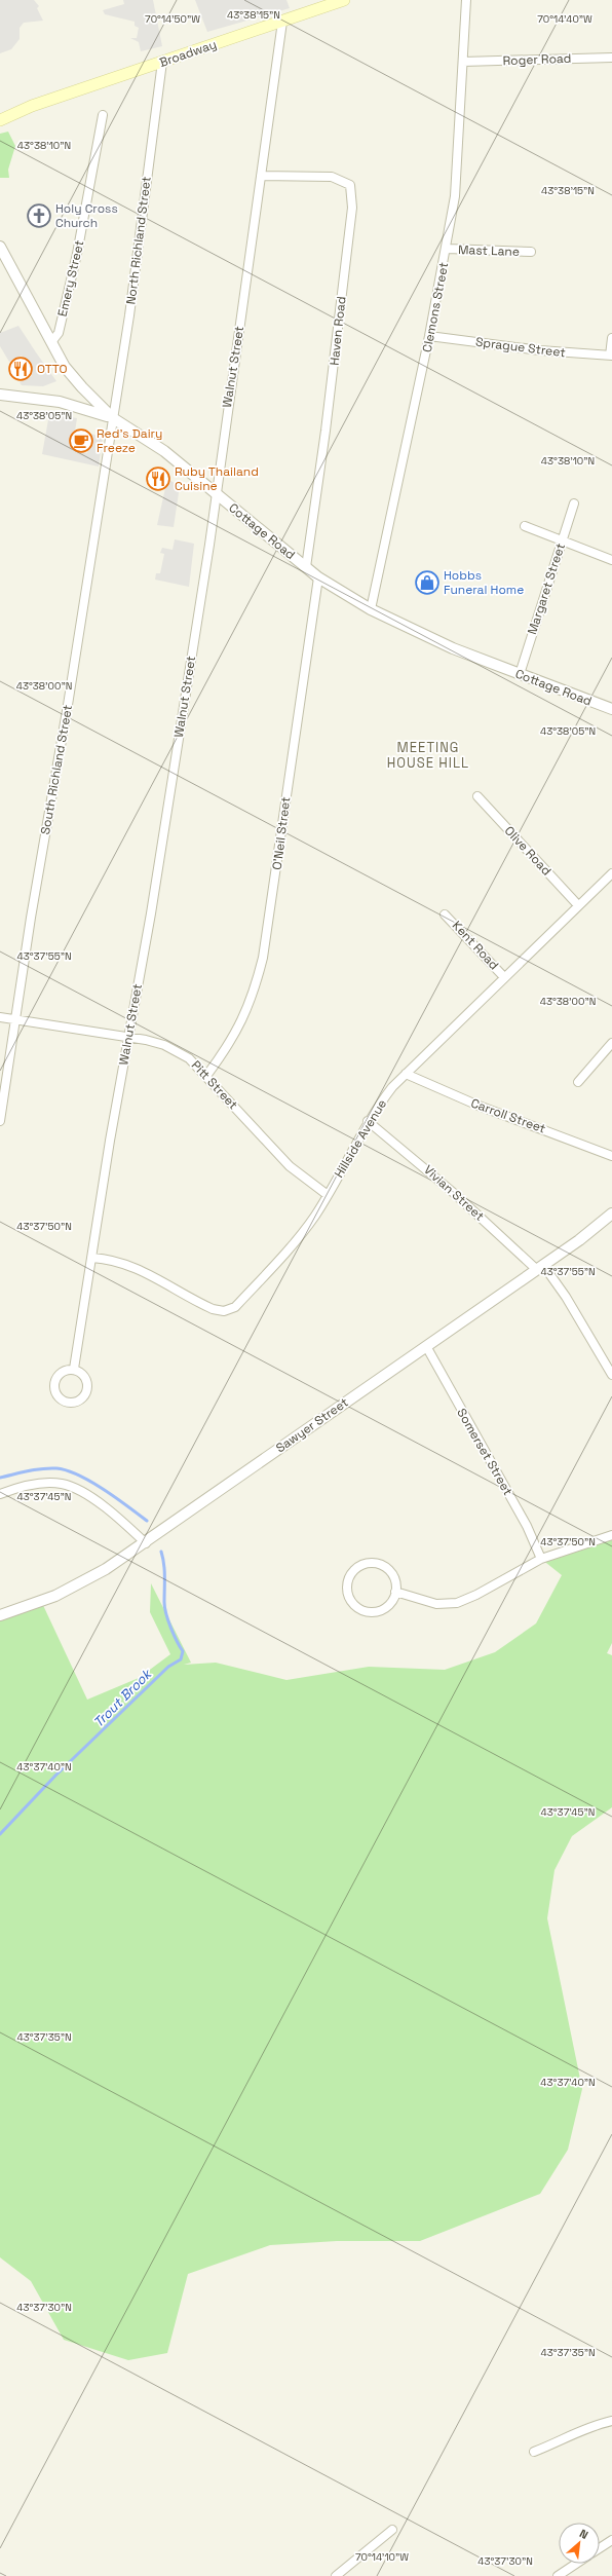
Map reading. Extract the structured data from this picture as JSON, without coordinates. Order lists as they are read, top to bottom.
{
  "streets": {
    "main road": ["Broadway"],
    "street": [
      "Roger Road",
      "North Richland Street",
      "Mast Lane",
      "Emery Street",
      "Clemons Street",
      "Haven Road",
      "Sprague Street",
      "Walnut Street",
      "Cottage Road",
      "Margaret Street",
      "South Richland Street",
      "O'Neil Street",
      "Olive Road",
      "Kent Road",
      "Pitt Street",
      "Carroll Street",
      "Hillside Avenue",
      "Vivian Street",
      "Sawyer Street",
      "Somerset Street"
    ]
  },
  "crossings": [
    ["Broadway", "North Richland Street"],
    ["Broadway", "Walnut Street"],
    ["Roger Road", "Clemons Street"],
    ["North Richland Street", "Cottage Road"],
    ["North Richland Street", "South Richland Street"],
    ["Mast Lane", "Clemons Street"],
    ["Emery Street", "Cottage Road"],
    ["Clemons Street", "Sprague Street"],
    ["Clemons Street", "Cottage Road"],
    ["Haven Road", "Walnut Street"],
    ["Haven Road", "Cottage Road"],
    ["Walnut Street", "Cottage Road"],
    ["Walnut Street", "Pitt Street"],
    ["Walnut Street", "Hillside Avenue"],
    ["Cottage Road", "Margaret Street"],
    ["Cottage Road", "South Richland Street"],
    ["Cottage Road", "O'Neil Street"],
    ["South Richland Street", "Pitt Street"],
    ["O'Neil Street", "Pitt Street"],
    ["Olive Road", "Hillside Avenue"],
    ["Kent Road", "Hillside Avenue"],
    ["Pitt Street", "Hillside Avenue"],
    ["Carroll Street", "Hillside Avenue"],
    ["Hillside Avenue", "Vivian Street"],
    ["Vivian Street", "Sawyer Street"],
    ["Sawyer Street", "Somerset Street"]
  ],
  "districts": ["MEETING HOUSE HILL"],
  "water": ["Trout Brook"],
  "places": {
    "church": ["Holy Cross Church"],
    "restaurant": ["OTTO", "Ruby Thailand Cuisine"],
    "cafe": ["Red's Dairy Freeze"],
    "shop": ["Hobbs Funeral Home"]
  },
  "north": "top right",
  "coordinates": [
    "43°38'15\"N",
    "70°14'50\"W",
    "70°14'40\"W",
    "43°38'10\"N",
    "43°38'05\"N",
    "43°38'00\"N",
    "43°37'55\"N",
    "43°37'50\"N",
    "43°37'45\"N",
    "43°37'40\"N",
    "43°37'35\"N",
    "43°37'30\"N",
    "70°14'10\"W"
  ]
}
